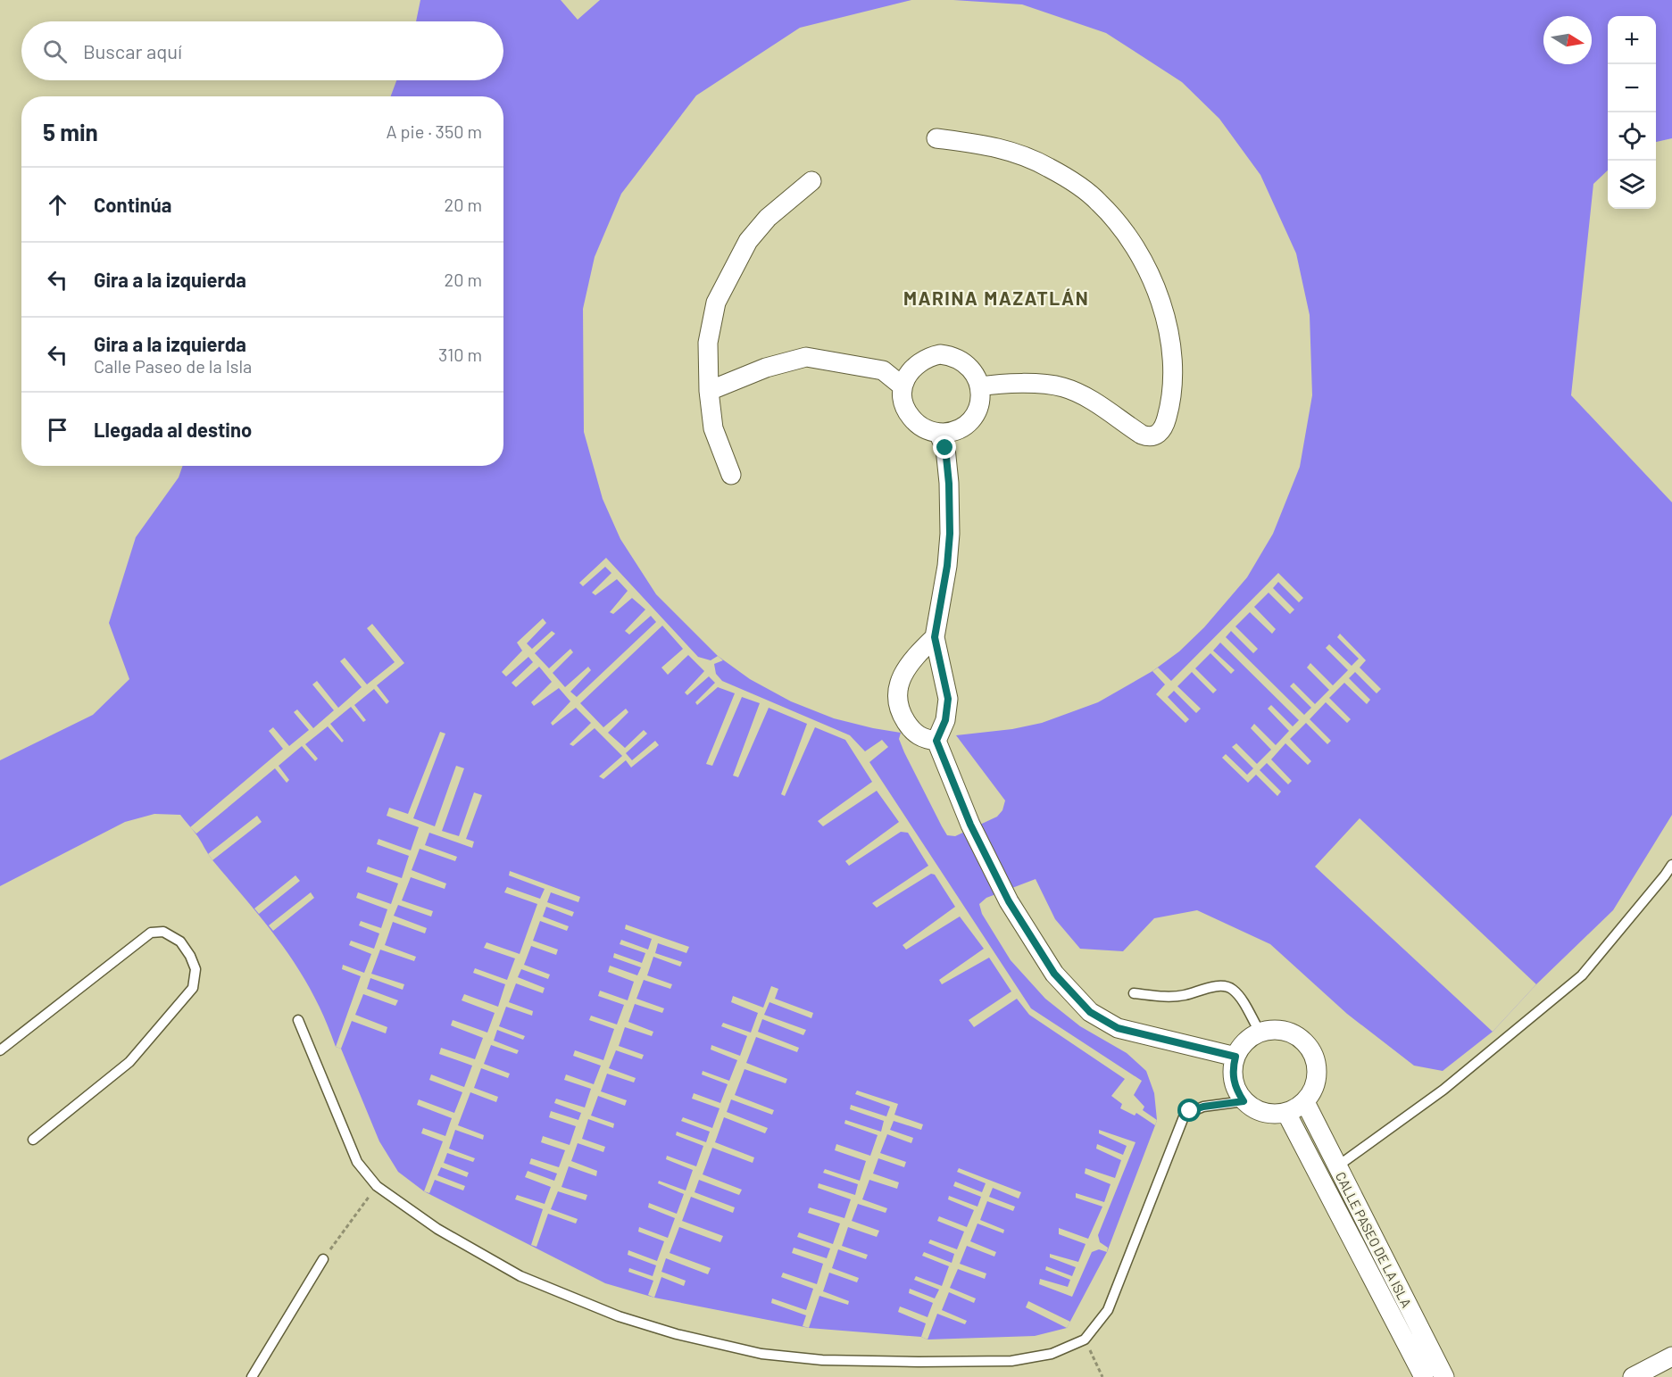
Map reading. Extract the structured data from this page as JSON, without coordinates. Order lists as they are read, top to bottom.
{
  "streets": {
    "street": ["CALLE PASEO DE LA ISLA"]
  },
  "districts": ["MARINA MAZATLÁN"],
  "north": "right",
  "page": {
    "map_buttons": ["+", "−"],
    "search": "Buscar aquí",
    "heading": ["5 min", "A pie · 350 m"],
    "list": [
      ["Continúa", "20 m"],
      ["Gira a la izquierda", "20 m"],
      ["Gira a la izquierda", "Calle Paseo de la Isla", "310 m"],
      "Llegada al destino"
    ]
  }
}
